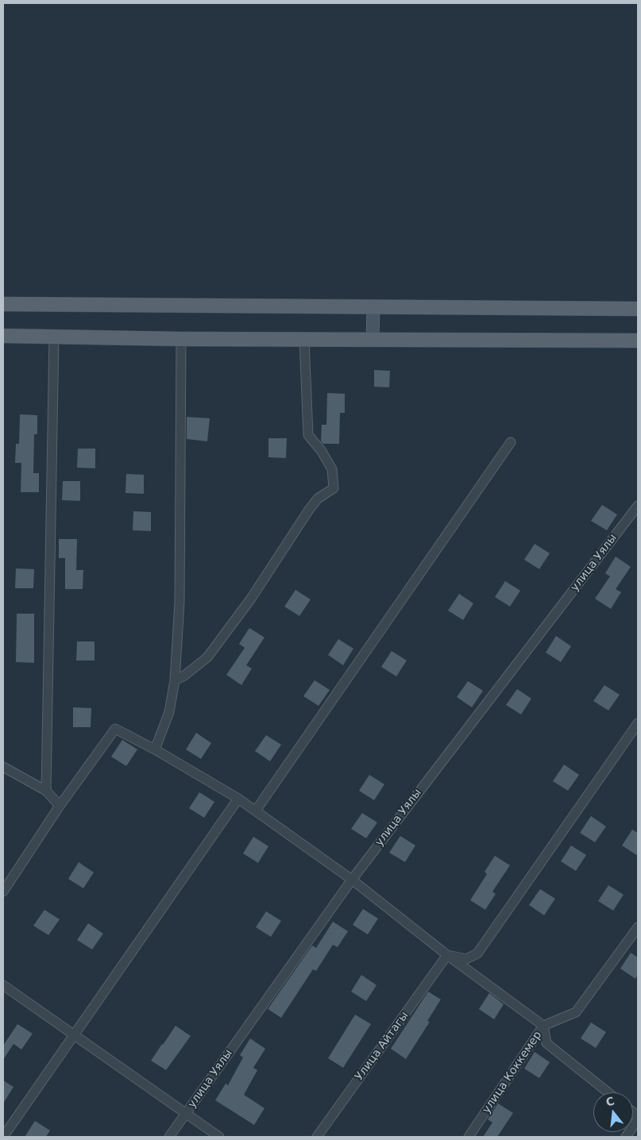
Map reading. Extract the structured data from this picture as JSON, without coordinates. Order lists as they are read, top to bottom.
{
  "streets": {
    "street": ["улица Уялы", "Улица Айтагы", "улица Коккемер"]
  },
  "north": "top"
}
